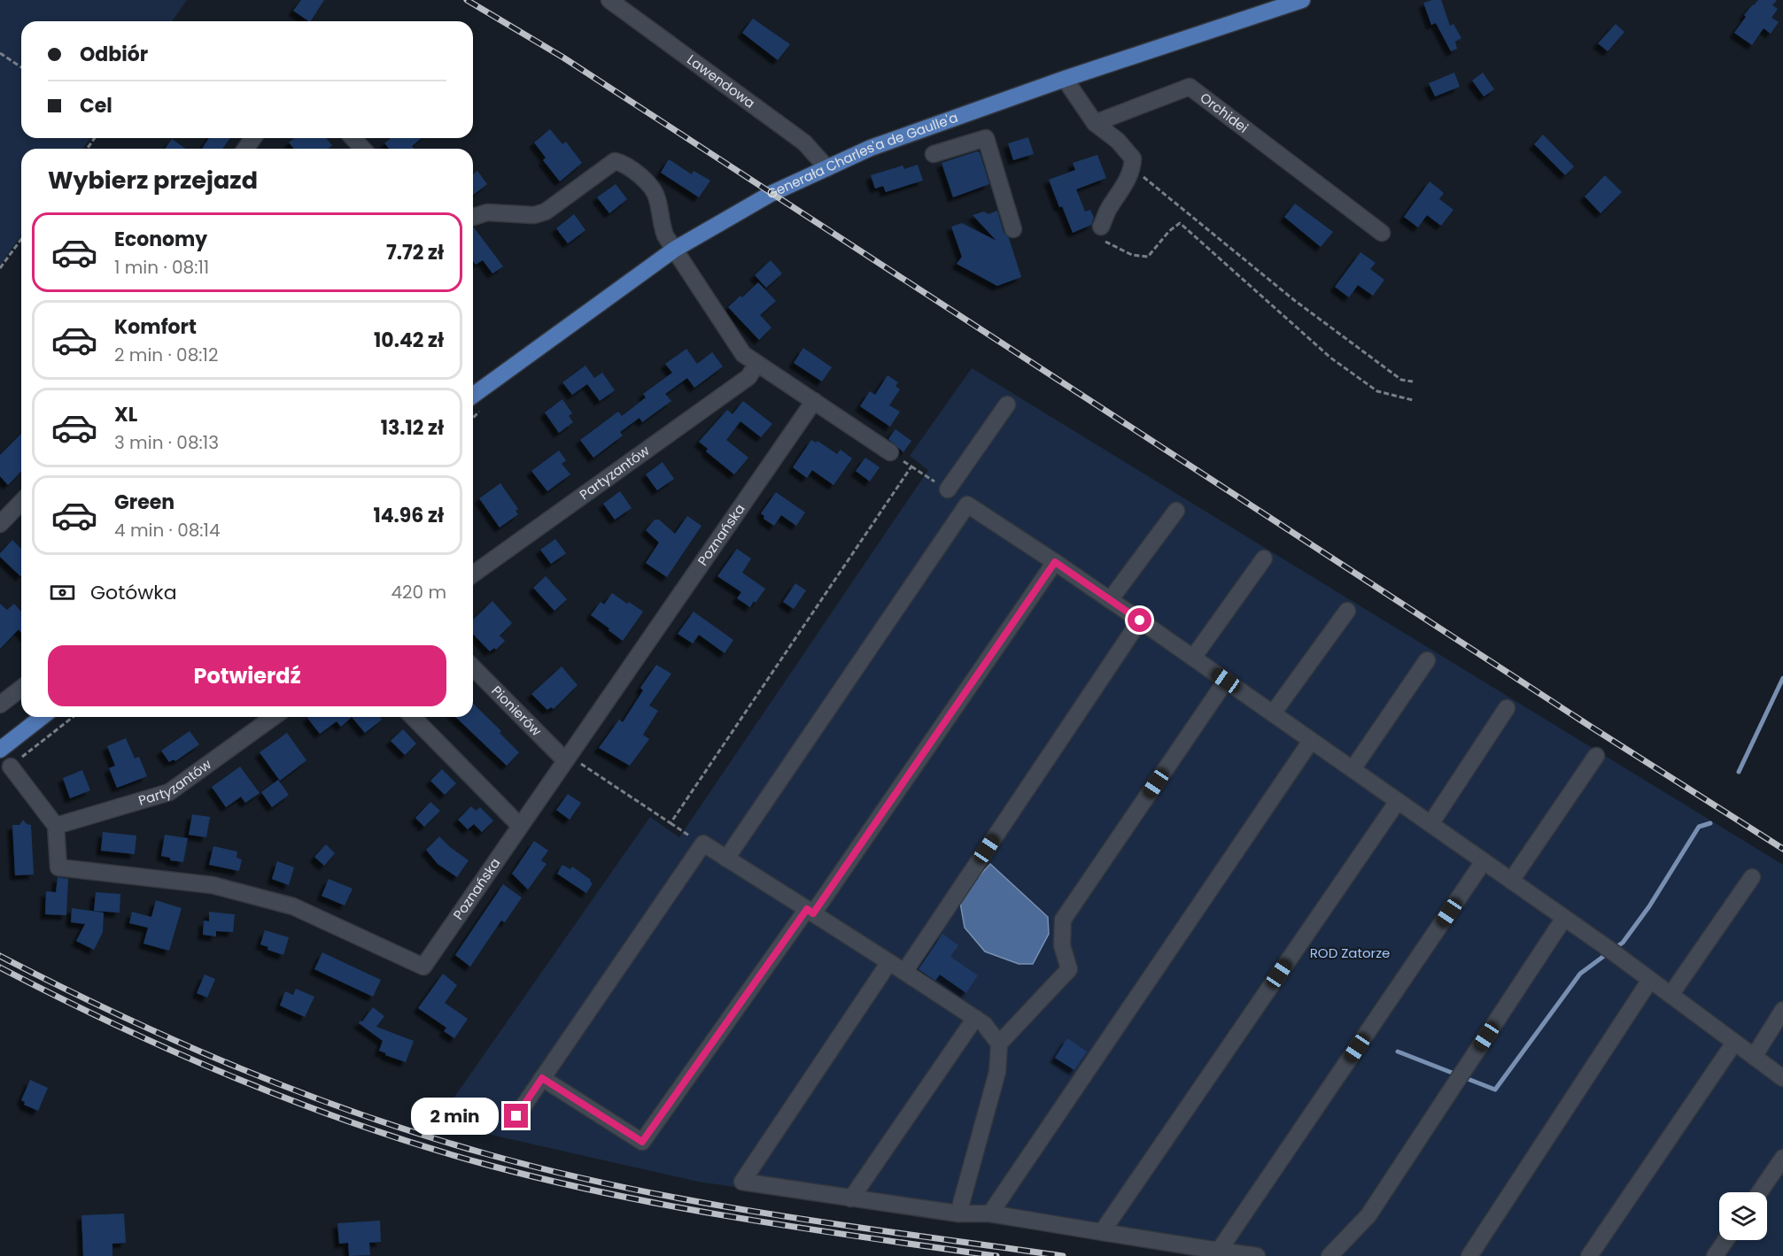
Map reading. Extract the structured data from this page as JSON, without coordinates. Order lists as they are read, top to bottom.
{
  "streets": {
    "main road": ["Generała Charles'a de Gaulle'a"],
    "street": [
      "Lawendowa",
      "Orchidei",
      "Partyzantów",
      "Poznańska",
      "Pionierów"
    ]
  },
  "crossings": [
    ["Lawendowa", "Generała Charles'a de Gaulle'a"],
    ["Partyzantów", "Poznańska"],
    ["Poznańska", "Pionierów"]
  ],
  "parks": ["ROD Zatorze"],
  "page": {
    "banner": ["Odbiór", "Cel"],
    "heading": "Wybierz przejazd",
    "list": [
      {
        "name": "Economy",
        "note": "1 min · 08:11",
        "value": "7.72 zł"
      },
      {
        "name": "Komfort",
        "note": "2 min · 08:12",
        "value": "10.42 zł"
      },
      {
        "name": "XL",
        "note": "3 min · 08:13",
        "value": "13.12 zł"
      },
      {
        "name": "Green",
        "note": "4 min · 08:14",
        "value": "14.96 zł"
      }
    ],
    "pay": ["Gotówka", "420 m"],
    "buttons": "Potwierdź",
    "bubble": "2 min"
  }
}
